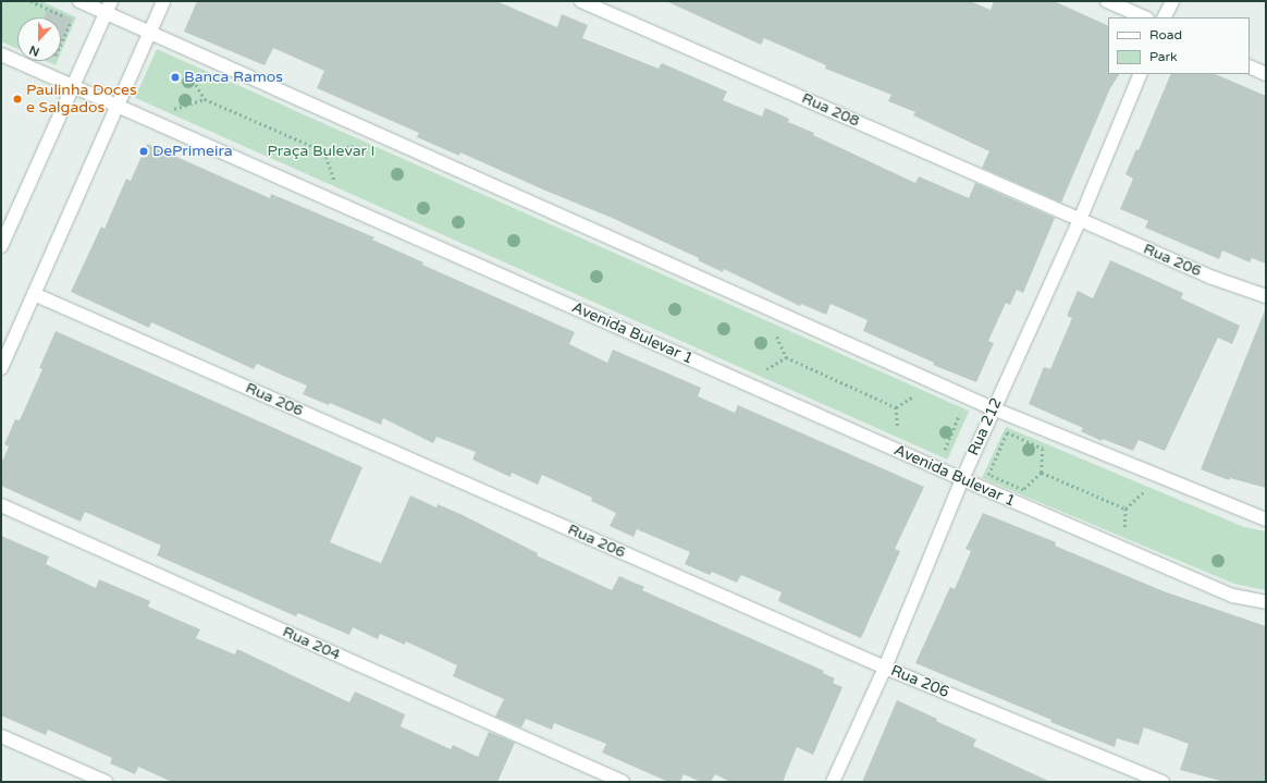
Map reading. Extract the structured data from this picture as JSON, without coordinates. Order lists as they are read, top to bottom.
{
  "streets": {
    "street": [
      "Rua 208",
      "Rua 206",
      "Avenida Bulevar 1",
      "Rua 212",
      "Rua 204"
    ]
  },
  "crossings": [
    ["Rua 208", "Rua 206"],
    ["Rua 208", "Rua 212"],
    ["Rua 206", "Rua 212"],
    ["Avenida Bulevar 1", "Rua 212"]
  ],
  "parks": ["Praça Bulevar I"],
  "places": ["Banca Ramos", "Paulinha Doces e Salgados", "DePrimeira"],
  "legend": ["Road", "Park"],
  "north": "bottom"
}
